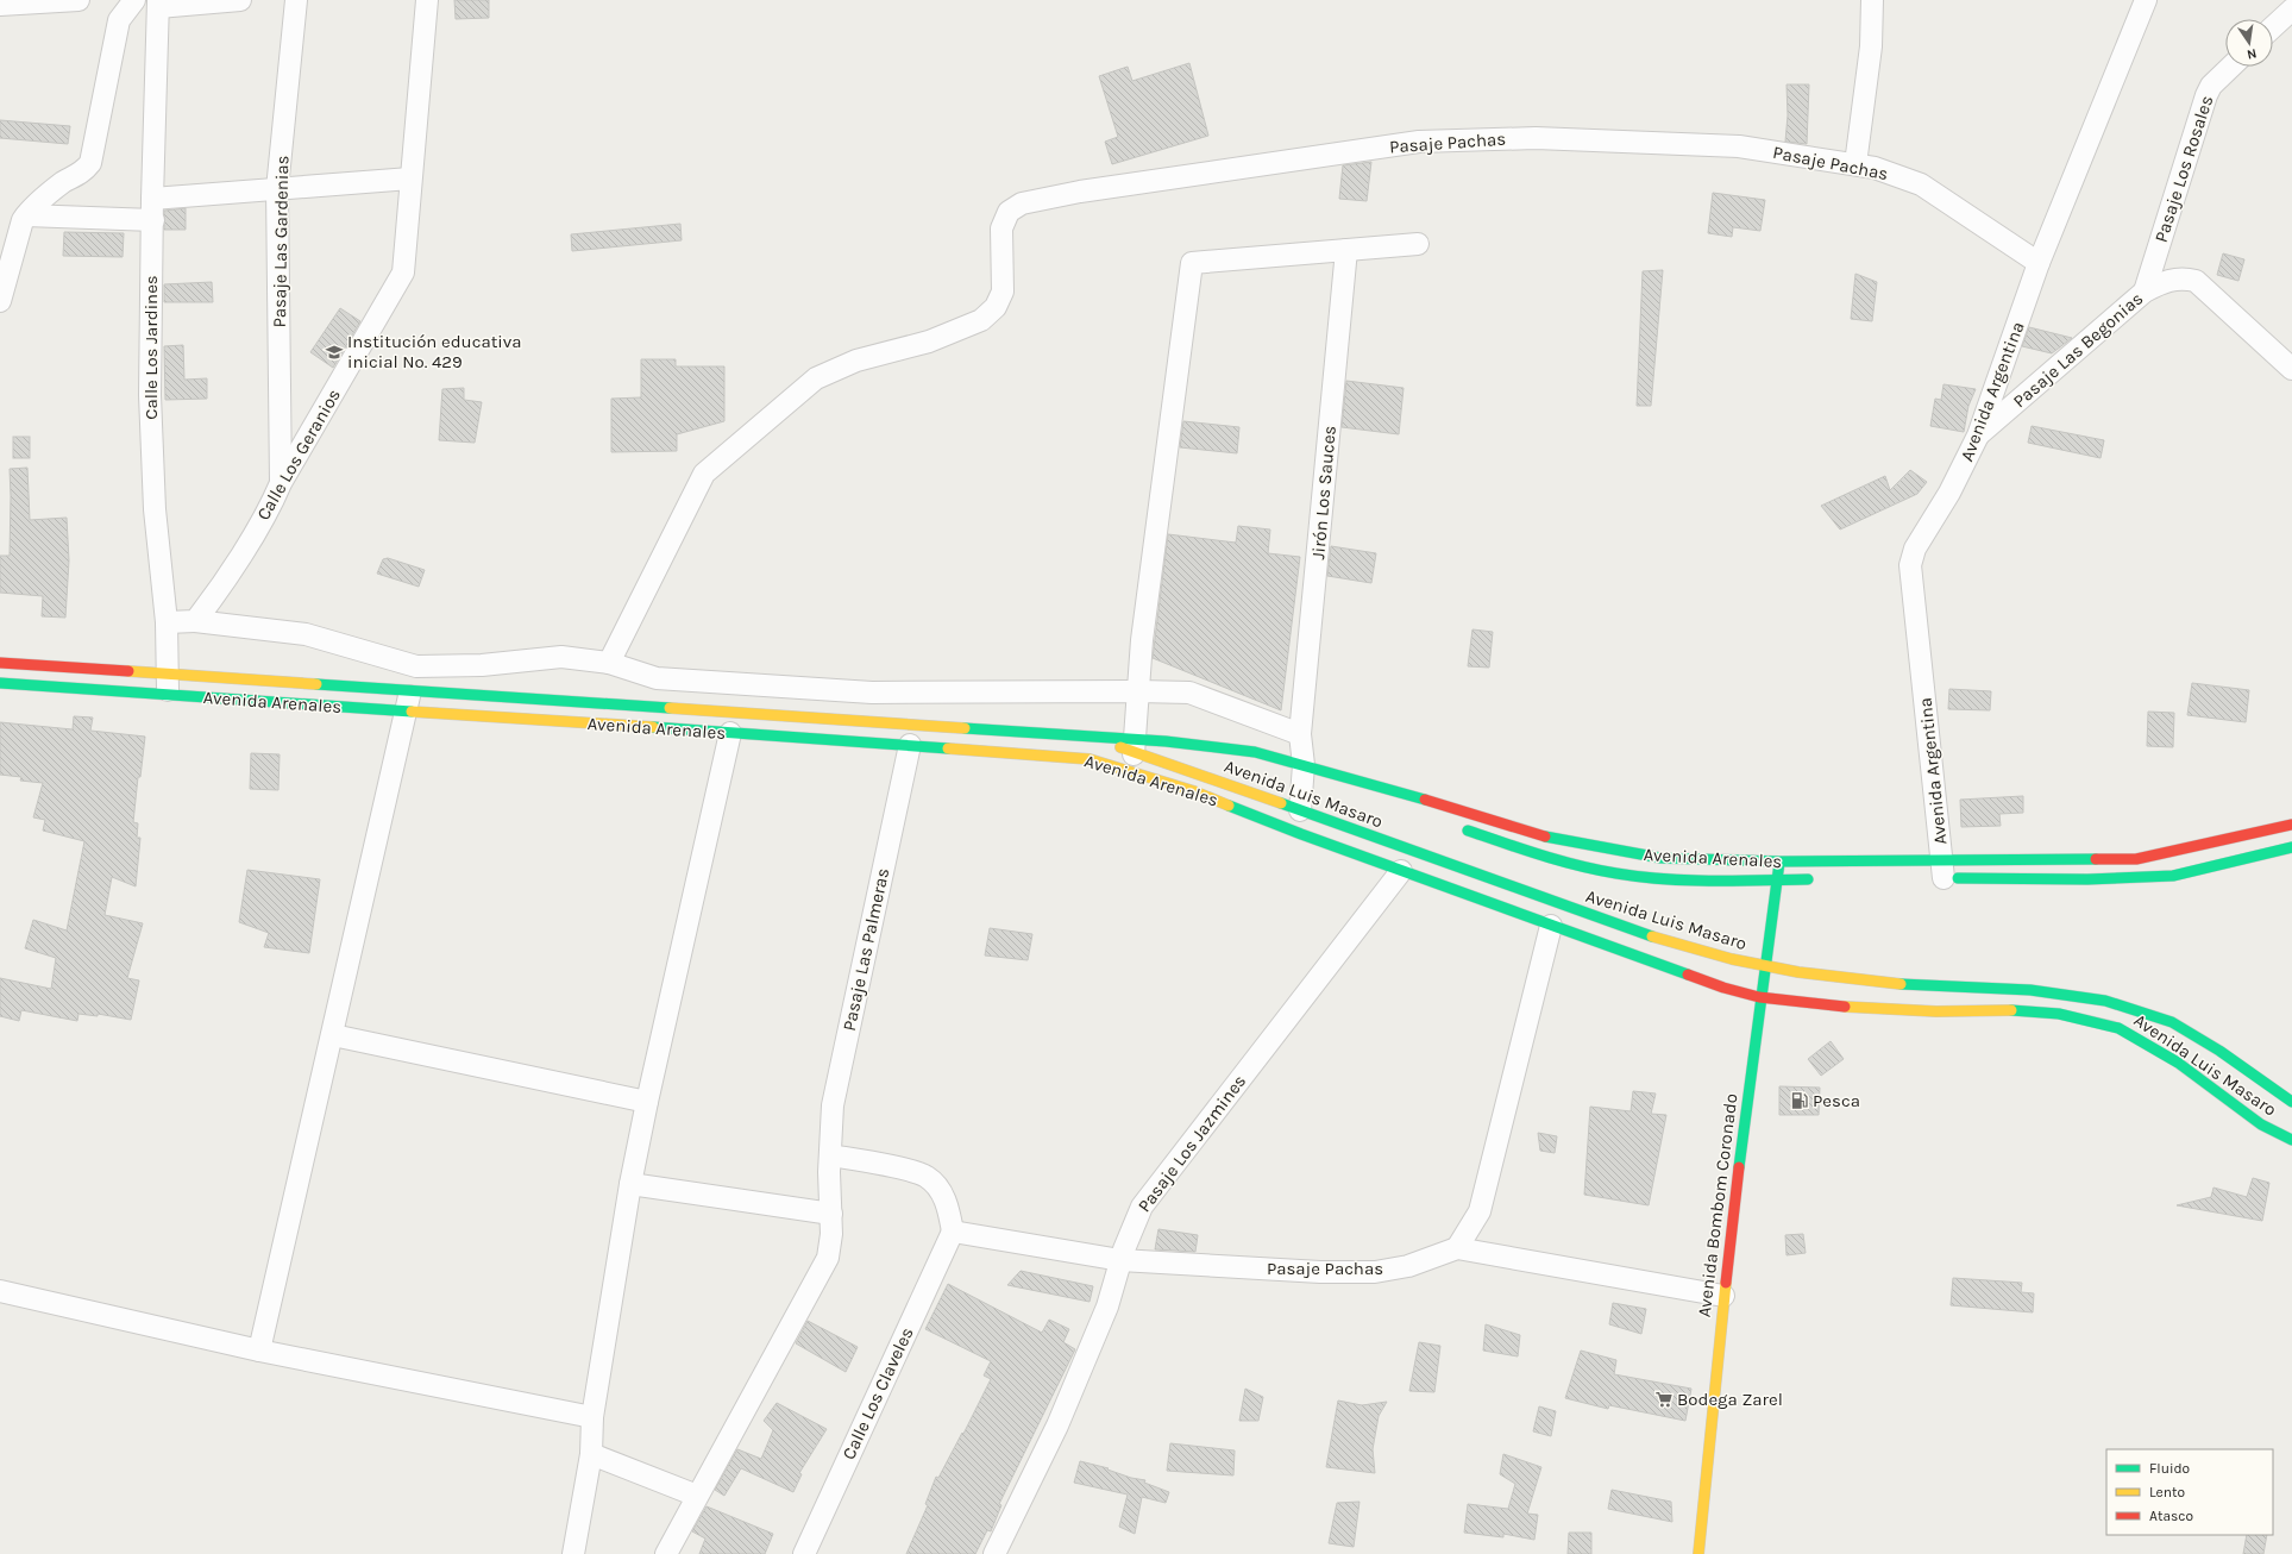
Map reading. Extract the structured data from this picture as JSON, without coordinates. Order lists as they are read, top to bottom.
{
  "streets": {
    "main road": ["Avenida Arenales", "Avenida Luis Masaro", "Avenida Bombom Coronado"],
    "street": [
      "Pasaje Pachas",
      "Pasaje Los Rosales",
      "Pasaje Las Gardenias",
      "Calle Los Jardines",
      "Pasaje Las Begonias",
      "Avenida Argentina",
      "Calle Los Geranios",
      "Jirón Los Sauces",
      "Pasaje Las Palmeras",
      "Pasaje Los Jazmines",
      "Calle Los Claveles"
    ]
  },
  "crossings": [
    ["Pasaje Pachas", "Avenida Argentina"],
    ["Pasaje Pachas", "Pasaje Los Jazmines"],
    ["Pasaje Pachas", "Calle Los Claveles"],
    ["Pasaje Los Rosales", "Pasaje Las Begonias"],
    ["Pasaje Las Gardenias", "Calle Los Geranios"],
    ["Calle Los Jardines", "Avenida Arenales"],
    ["Pasaje Las Begonias", "Avenida Argentina"],
    ["Avenida Argentina", "Avenida Arenales"],
    ["Jirón Los Sauces", "Avenida Arenales"],
    ["Avenida Arenales", "Avenida Luis Masaro"],
    ["Avenida Arenales", "Pasaje Las Palmeras"],
    ["Avenida Arenales", "Avenida Bombom Coronado"],
    ["Avenida Luis Masaro", "Pasaje Los Jazmines"],
    ["Avenida Luis Masaro", "Avenida Bombom Coronado"]
  ],
  "places": {
    "school or university": ["Institución educativa inicial No. 429"],
    "fuel station": ["Pesca"],
    "supermarket": ["Bodega Zarel"]
  },
  "legend": ["Fluido", "Lento", "Atasco"],
  "north": "bottom"
}
